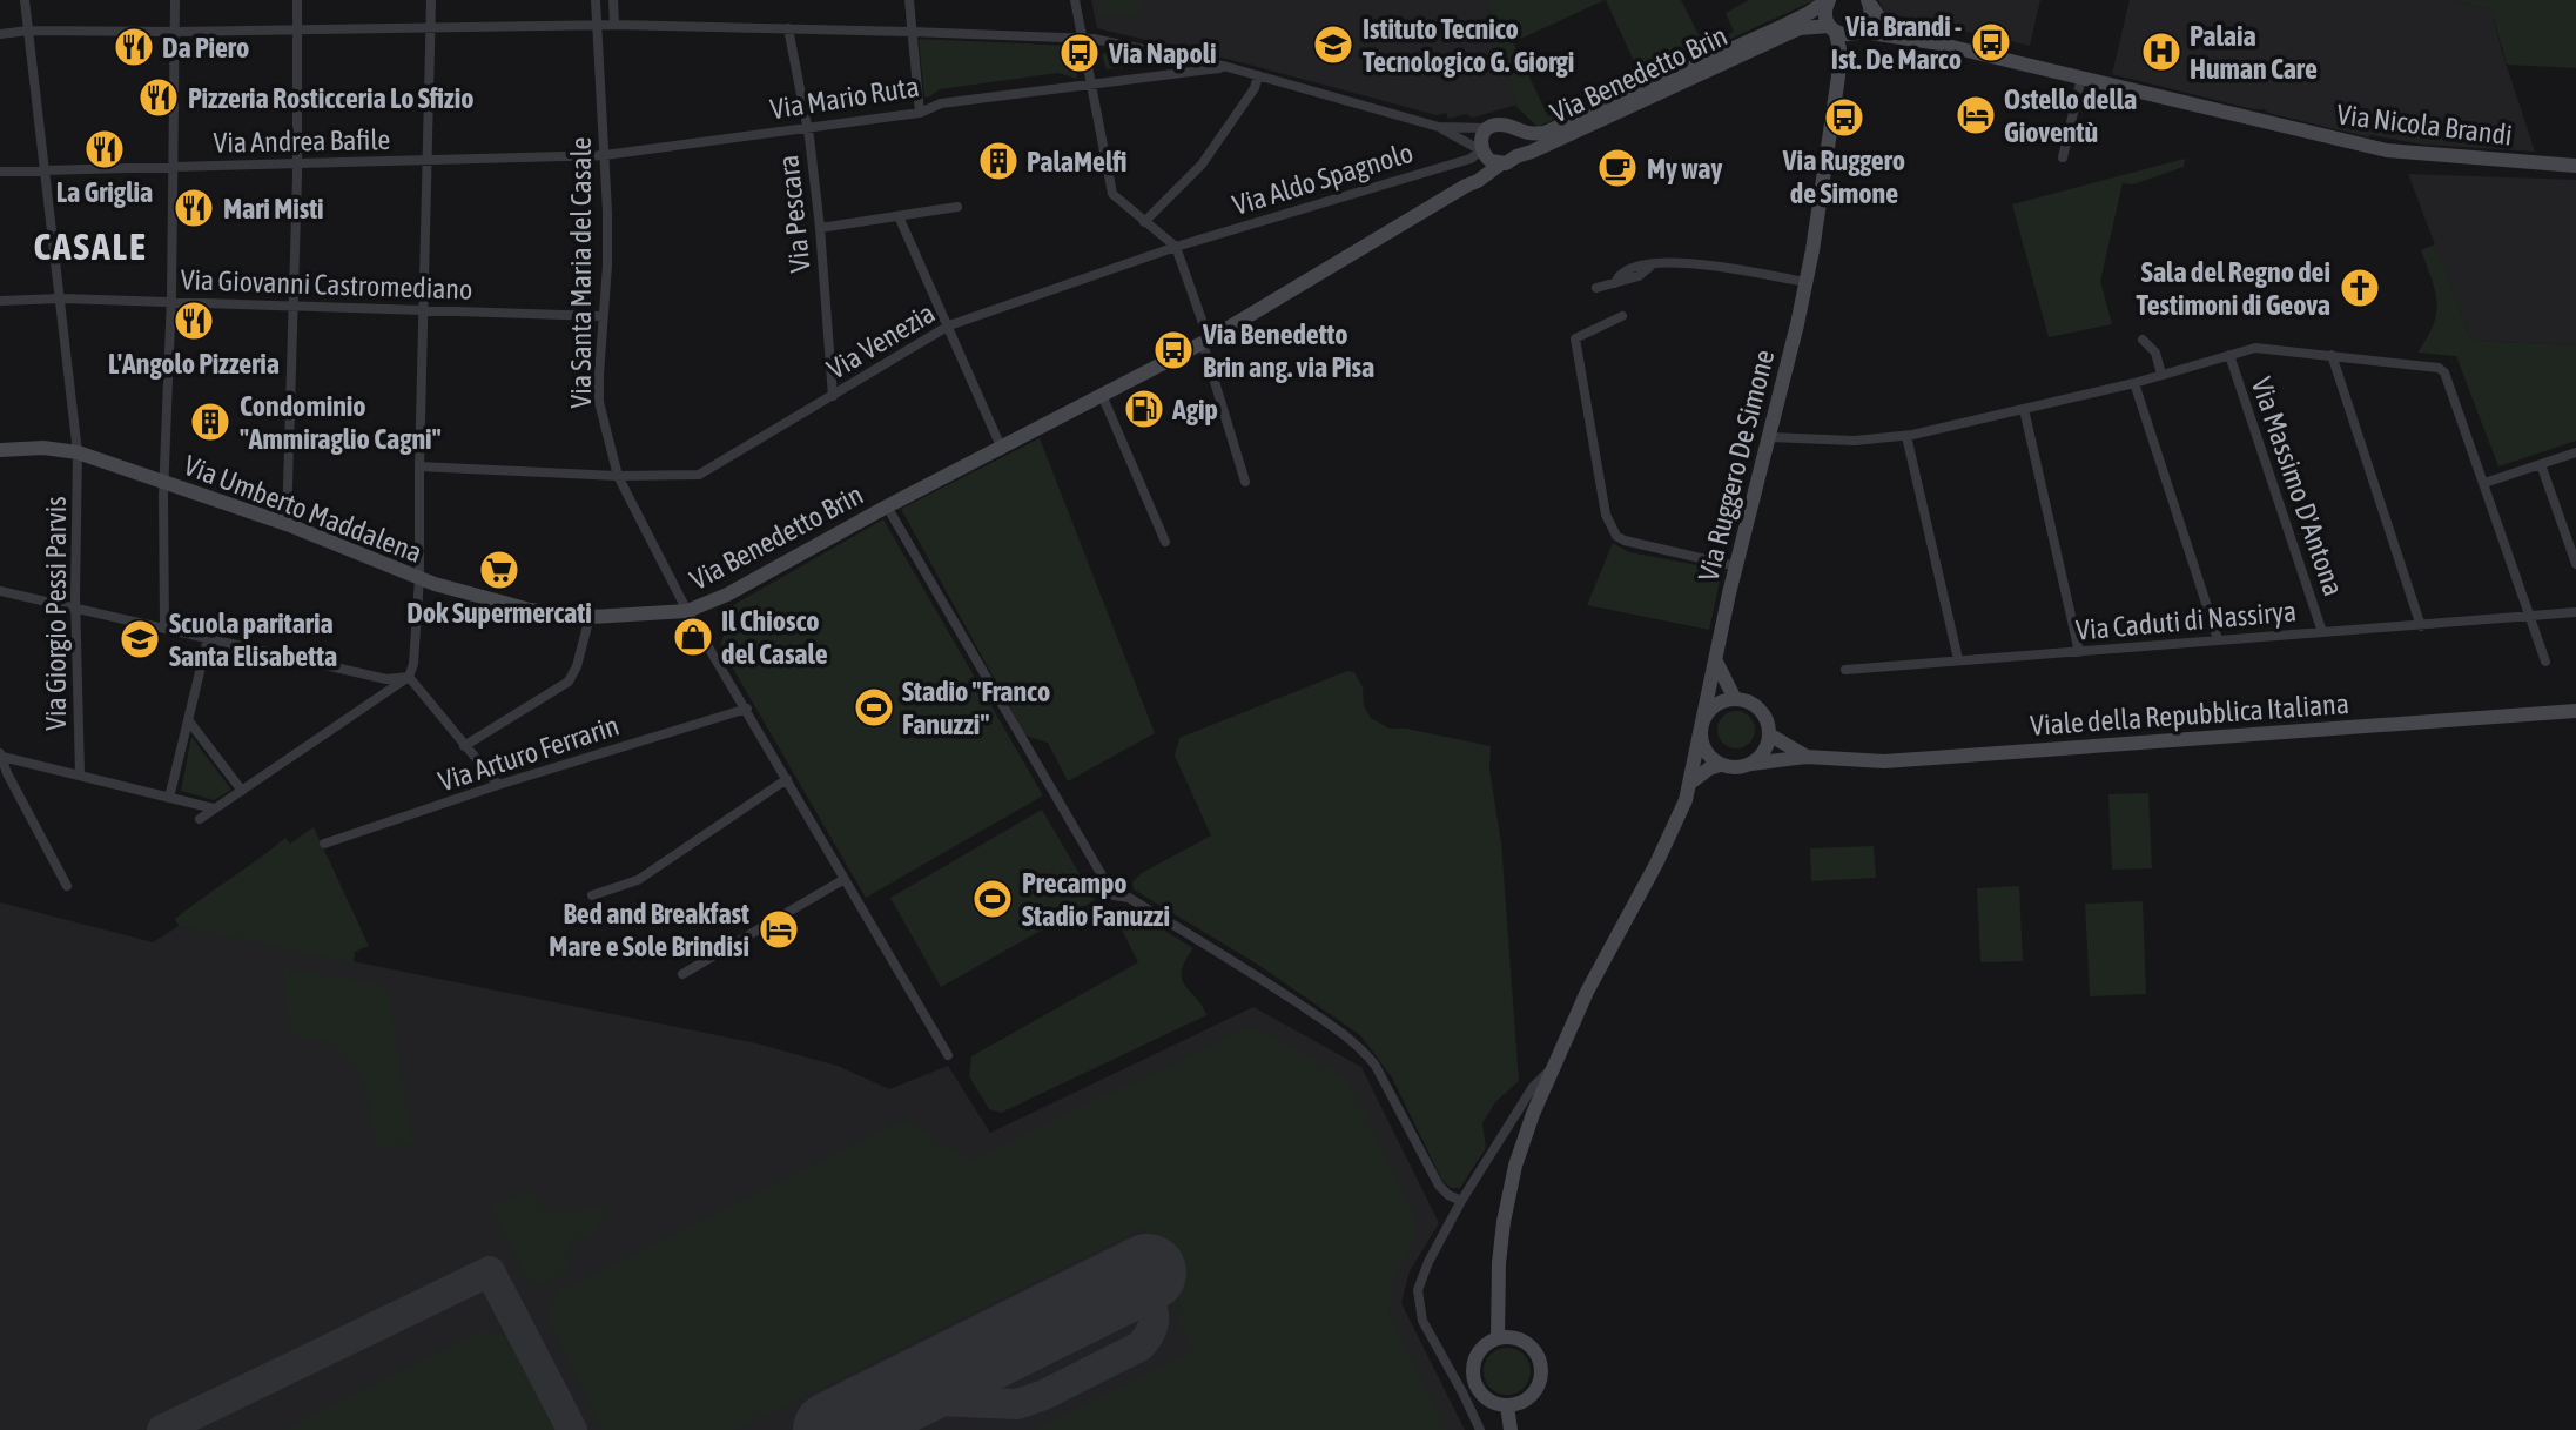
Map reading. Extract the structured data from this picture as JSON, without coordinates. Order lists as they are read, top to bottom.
{
  "streets": {
    "street": [
      "Via Benedetto Brin",
      "Via Mario Ruta",
      "Via Nicola Brandi",
      "Via Andrea Bafile",
      "Via Aldo Spagnolo",
      "Via Pescara",
      "Via Santa Maria del Casale",
      "Via Giovanni Castromediano",
      "Via Venezia",
      "Via Ruggero De Simone",
      "Via Massimo D'Antona",
      "Via Umberto Maddalena",
      "Via Giorgio Pessi Parvis",
      "Via Caduti di Nassirya",
      "Viale della Repubblica Italiana",
      "Via Arturo Ferrarin"
    ]
  },
  "crossings": [
    ["Via Benedetto Brin", "Via Nicola Brandi"],
    ["Via Benedetto Brin", "Via Aldo Spagnolo"],
    ["Via Benedetto Brin", "Via Santa Maria del Casale"],
    ["Via Benedetto Brin", "Via Ruggero De Simone"],
    ["Via Benedetto Brin", "Via Umberto Maddalena"],
    ["Via Mario Ruta", "Via Andrea Bafile"],
    ["Via Mario Ruta", "Via Pescara"],
    ["Via Mario Ruta", "Via Santa Maria del Casale"],
    ["Via Nicola Brandi", "Via Ruggero De Simone"],
    ["Via Andrea Bafile", "Via Santa Maria del Casale"],
    ["Via Andrea Bafile", "Via Giorgio Pessi Parvis"],
    ["Via Aldo Spagnolo", "Via Venezia"],
    ["Via Pescara", "Via Venezia"],
    ["Via Santa Maria del Casale", "Via Giovanni Castromediano"],
    ["Via Santa Maria del Casale", "Via Venezia"],
    ["Via Santa Maria del Casale", "Via Arturo Ferrarin"],
    ["Via Giovanni Castromediano", "Via Giorgio Pessi Parvis"],
    ["Via Ruggero De Simone", "Via Massimo D'Antona"],
    ["Via Ruggero De Simone", "Viale della Repubblica Italiana"],
    ["Via Massimo D'Antona", "Via Caduti di Nassirya"],
    ["Via Umberto Maddalena", "Via Giorgio Pessi Parvis"]
  ],
  "districts": ["CASALE"],
  "places": {
    "bus stop": [
      "Via Brandi - Ist. De Marco",
      "Via Napoli",
      "Via Ruggero de Simone",
      "Via Benedetto Brin ang. via Pisa"
    ],
    "school or university": ["Istituto Tecnico Tecnologico G. Giorgi", "Scuola paritaria Santa Elisabetta"],
    "restaurant": [
      "Da Piero",
      "Pizzeria Rosticceria Lo Sfizio",
      "La Griglia",
      "Mari Misti",
      "L'Angolo Pizzeria"
    ],
    "hospital": ["Palaia Human Care"],
    "hotel": ["Ostello della Gioventù", "Bed and Breakfast Mare e Sole Brindisi"],
    "building": ["PalaMelfi", "Condominio \"Ammiraglio Cagni\""],
    "cafe": ["My way"],
    "church": ["Sala del Regno dei Testimoni di Geova"],
    "fuel station": ["Agip"],
    "supermarket": ["Dok Supermercati"],
    "shop": ["Il Chiosco del Casale"],
    "sports": ["Stadio \"Franco Fanuzzi\"", "Precampo Stadio Fanuzzi"]
  }
}
